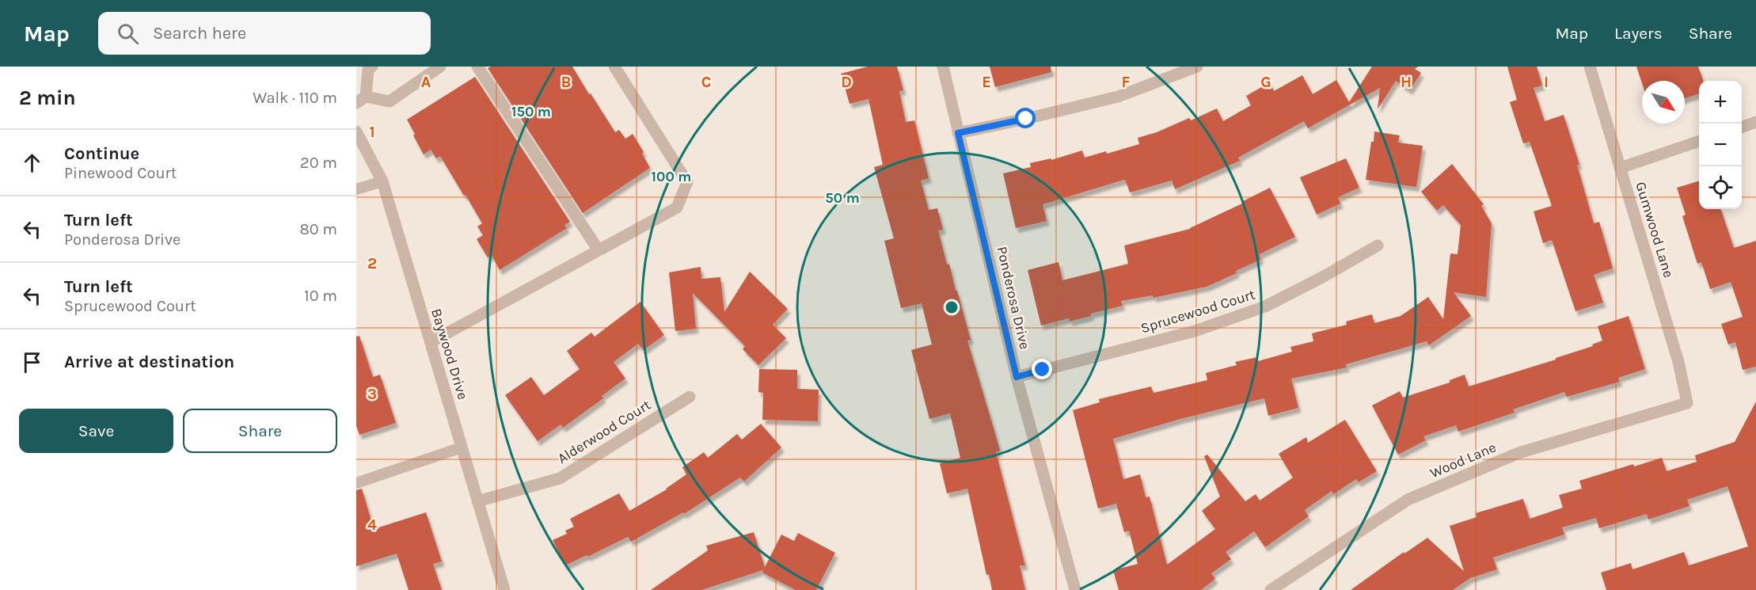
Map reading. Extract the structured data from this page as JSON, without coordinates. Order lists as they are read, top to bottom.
{
  "streets": {
    "street": [
      "Gumwood Lane",
      "Ponderosa Drive",
      "Sprucewood Court",
      "Baywood Drive",
      "Alderwood Court",
      "Wood Lane"
    ]
  },
  "crossings": [
    ["Gumwood Lane", "Wood Lane"],
    ["Ponderosa Drive", "Sprucewood Court"],
    ["Baywood Drive", "Alderwood Court"]
  ],
  "north": "bottom right",
  "page": {
    "header": "Map",
    "search": "Search here",
    "nav": ["Map", "Layers", "Share"],
    "heading": ["2 min", "Walk · 110 m"],
    "map_buttons": ["+", "−"],
    "list": [
      ["Continue", "Pinewood Court", "20 m"],
      ["Turn left", "Ponderosa Drive", "80 m"],
      ["Turn left", "Sprucewood Court", "10 m"],
      "Arrive at destination"
    ],
    "buttons": ["Save", "Share"]
  },
  "grid": {
    "columns": [
      "A",
      "B",
      "C",
      "D",
      "E",
      "F",
      "G",
      "H",
      "I"
    ],
    "rows": [
      "1",
      "2",
      "3",
      "4"
    ]
  },
  "rings": ["150 m", "100 m", "50 m"]
}
